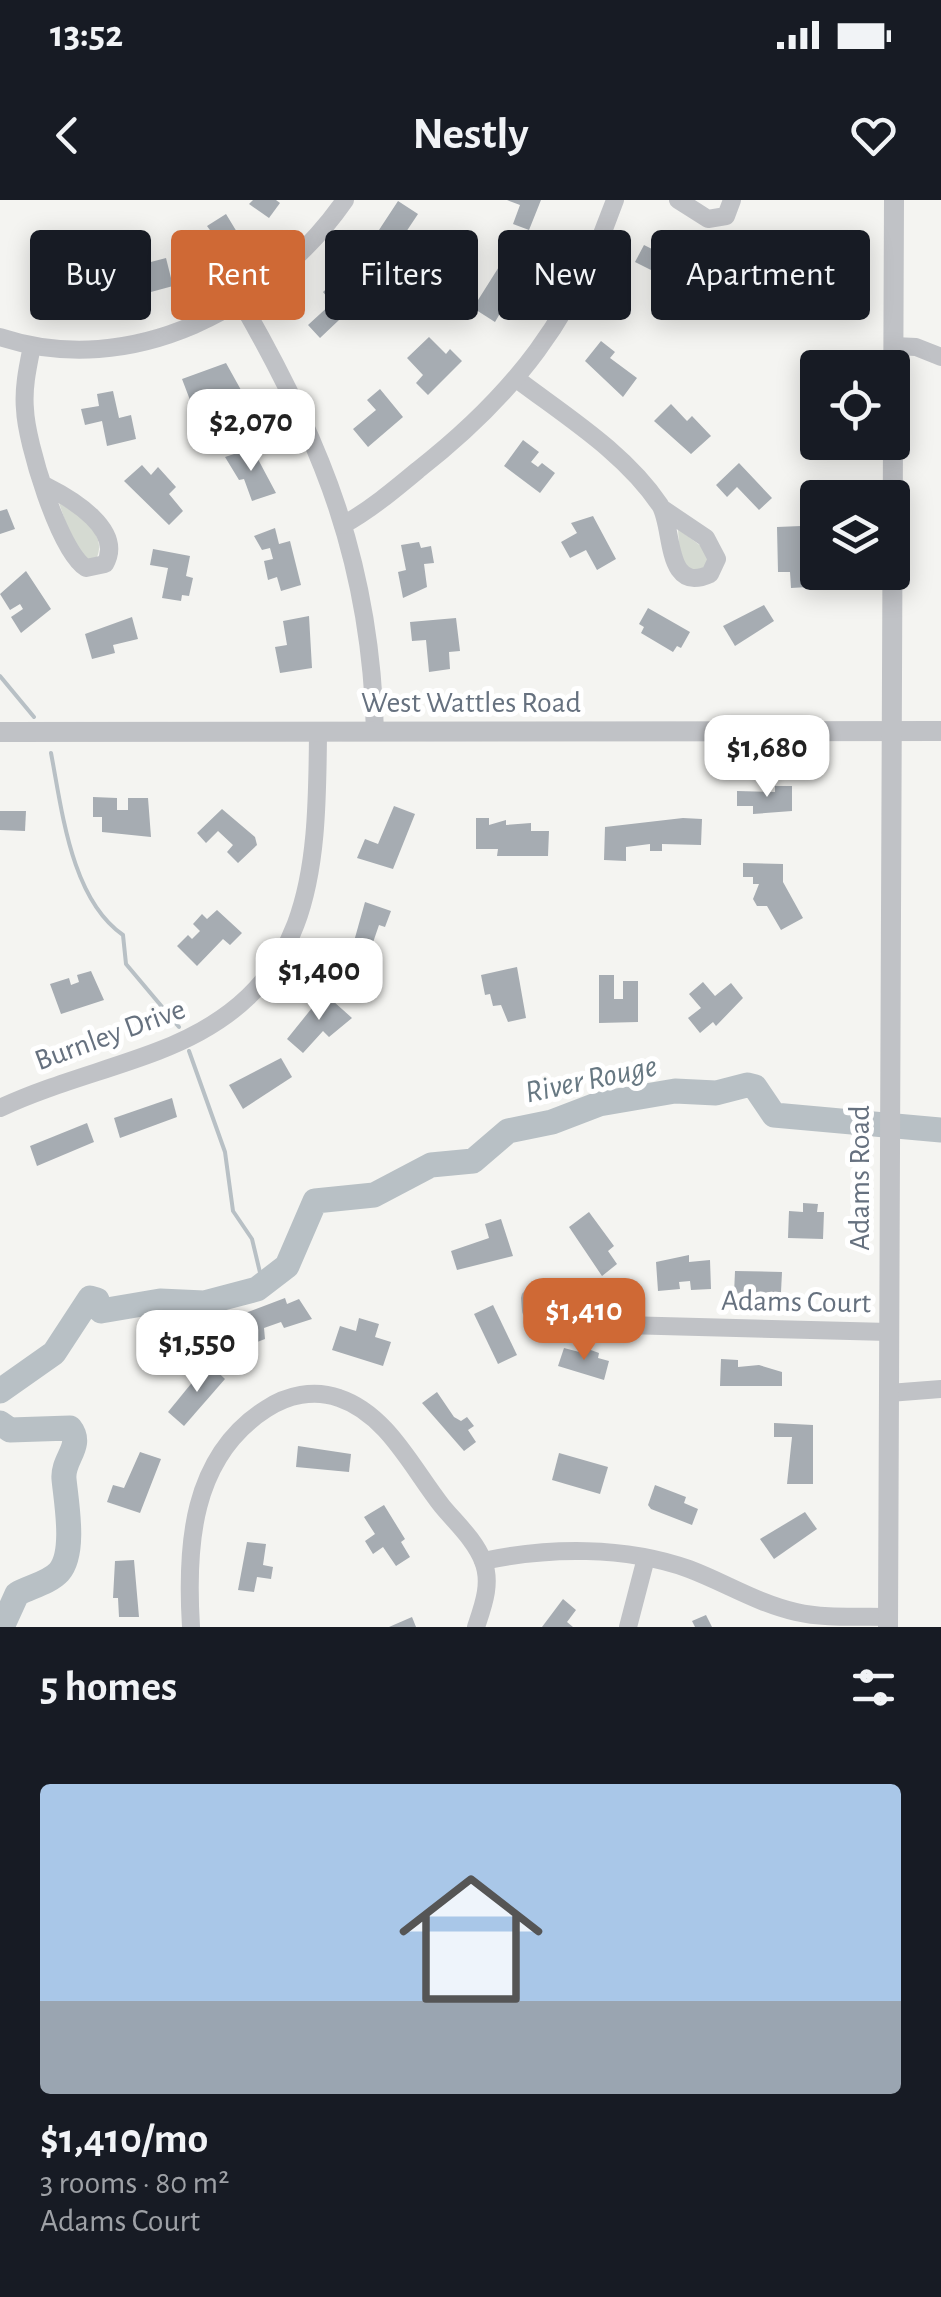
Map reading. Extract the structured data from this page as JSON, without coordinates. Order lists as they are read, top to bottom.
{
  "streets": {
    "street": [
      "West Wattles Road",
      "Burnley Drive",
      "Adams Road",
      "Adams Court"
    ]
  },
  "crossings": [
    ["West Wattles Road", "Burnley Drive"],
    ["West Wattles Road", "Adams Road"],
    ["Adams Road", "Adams Court"]
  ],
  "water": ["River Rouge"],
  "page": {
    "status": "13:52",
    "header": "Nestly",
    "chip": [
      "Buy",
      "Rent",
      "Filters",
      "New",
      "Apartment"
    ],
    "price": [
      "$2,070",
      "$1,680",
      "$1,400",
      "$1,410",
      "$1,550"
    ],
    "heading": "5 homes",
    "list": [
      {
        "name": "$1,410/mo",
        "note": "3 rooms · 80 m² · Adams Court"
      }
    ]
  }
}
